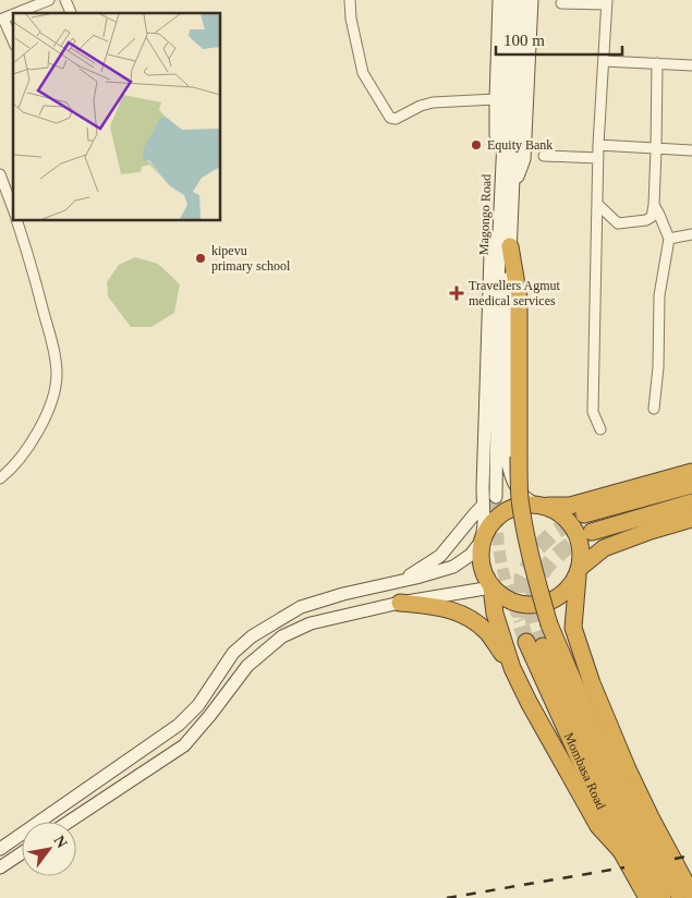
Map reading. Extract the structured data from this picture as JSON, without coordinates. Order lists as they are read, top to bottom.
{
  "streets": {
    "highway": ["Mombasa Road"],
    "main road": ["Magongo Road"]
  },
  "places": {
    "other": ["Equity Bank", "kipevu primary school"],
    "health": ["Travellers Agmut medical services"]
  },
  "scale_bar": "100 m",
  "north": "top right"
}
